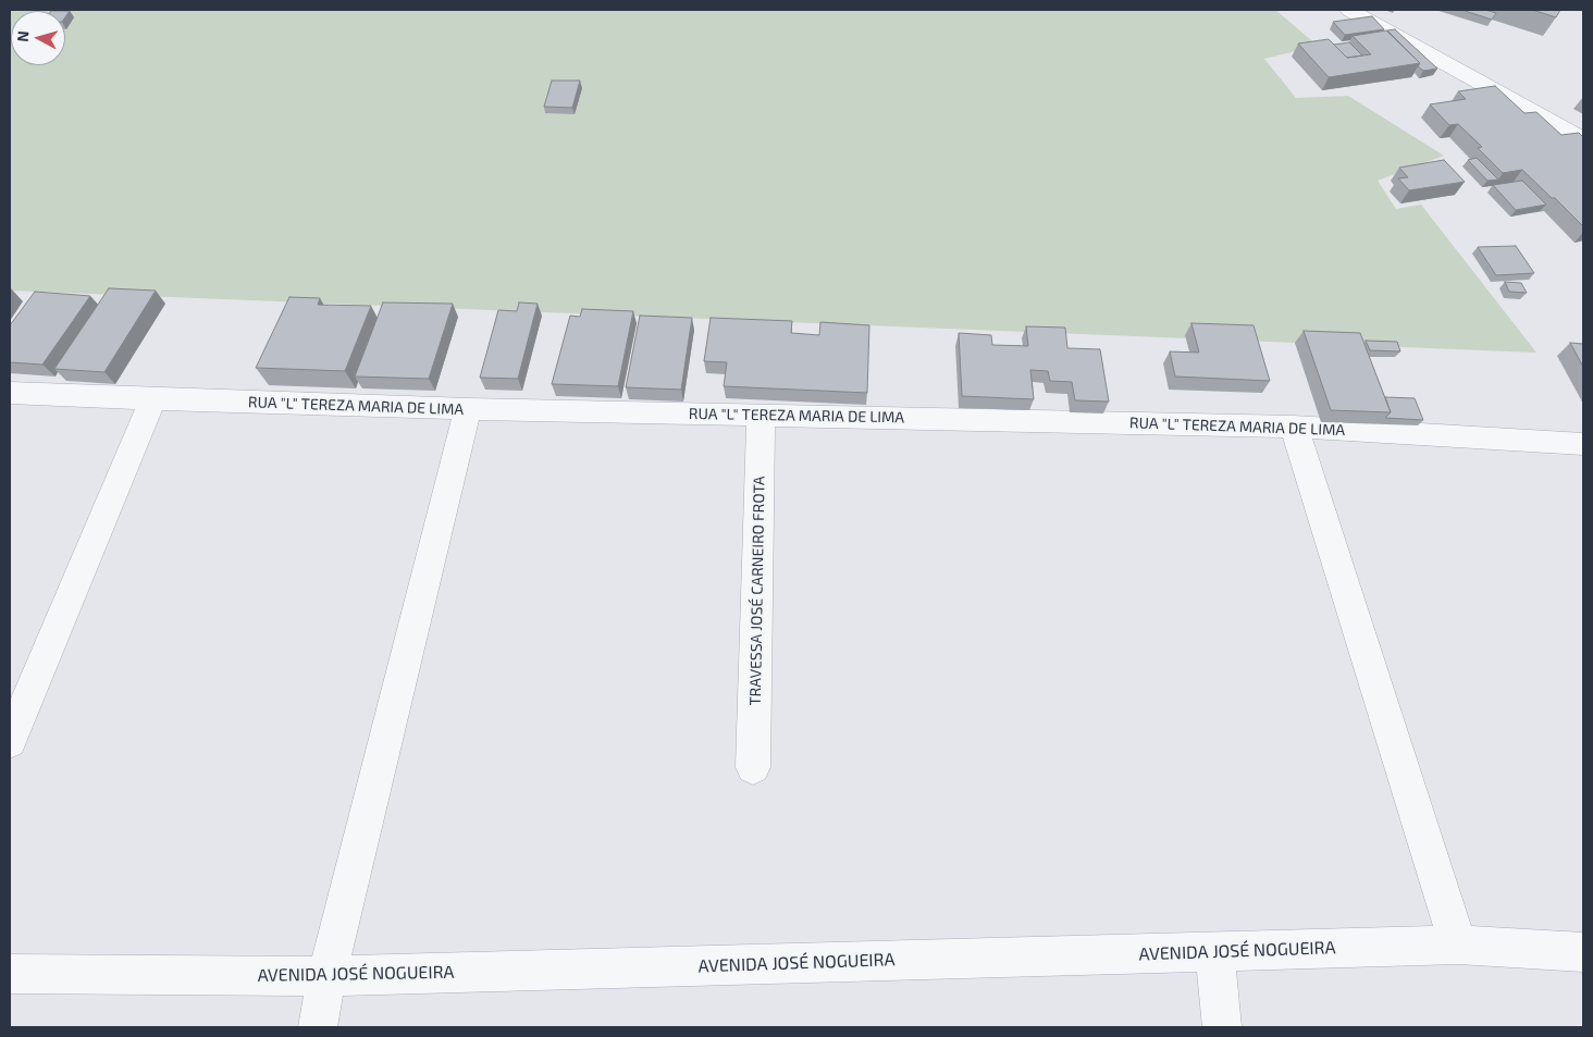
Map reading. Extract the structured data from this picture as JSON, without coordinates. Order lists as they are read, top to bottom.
{
  "streets": {
    "street": ["RUA \"L\" TEREZA MARIA DE LIMA", "TRAVESSA JOSÉ CARNEIRO FROTA", "AVENIDA JOSÉ NOGUEIRA"]
  },
  "crossings": [
    ["RUA \"L\" TEREZA MARIA DE LIMA", "TRAVESSA JOSÉ CARNEIRO FROTA"]
  ],
  "north": "left"
}
